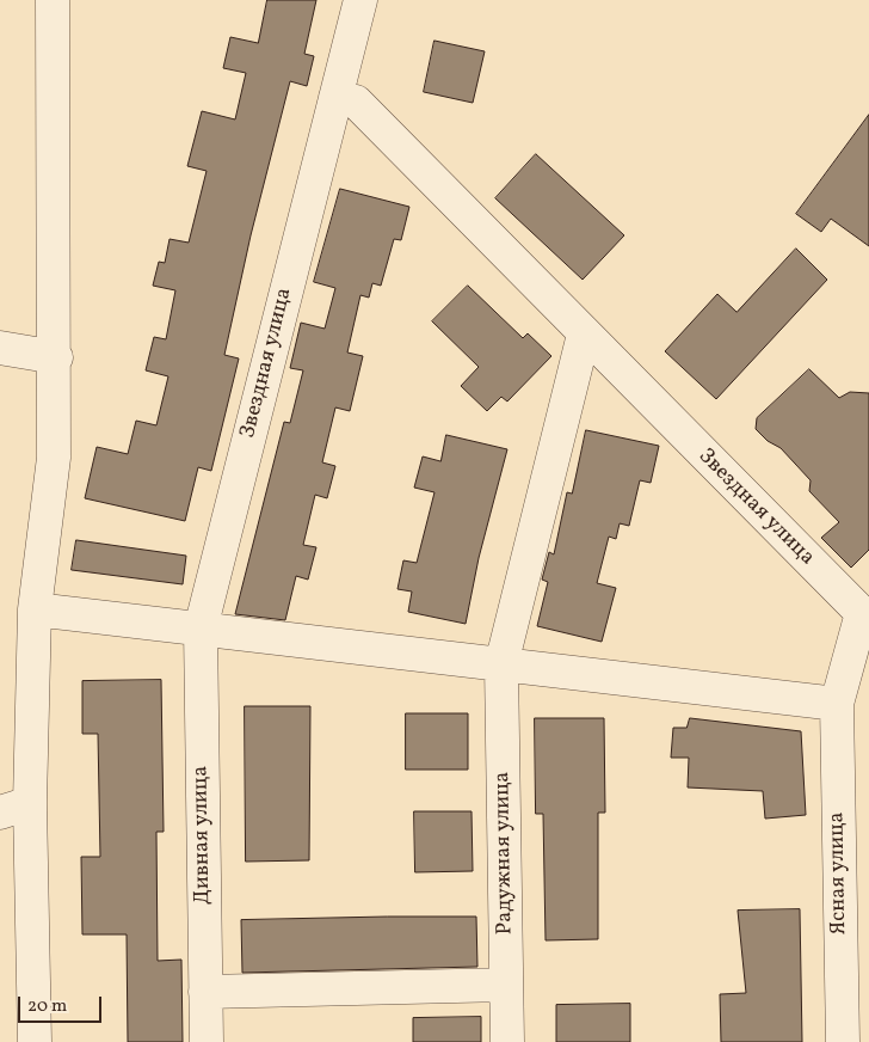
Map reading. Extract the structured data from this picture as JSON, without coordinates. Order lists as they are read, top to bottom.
{
  "streets": {
    "street": [
      "Звездная улица",
      "Дивная улица",
      "Радужная улица",
      "Ясная улица"
    ]
  },
  "crossings": [
    ["Звездная улица", "Дивная улица"],
    ["Звездная улица", "Ясная улица"]
  ],
  "scale_bar": "20 m"
}
